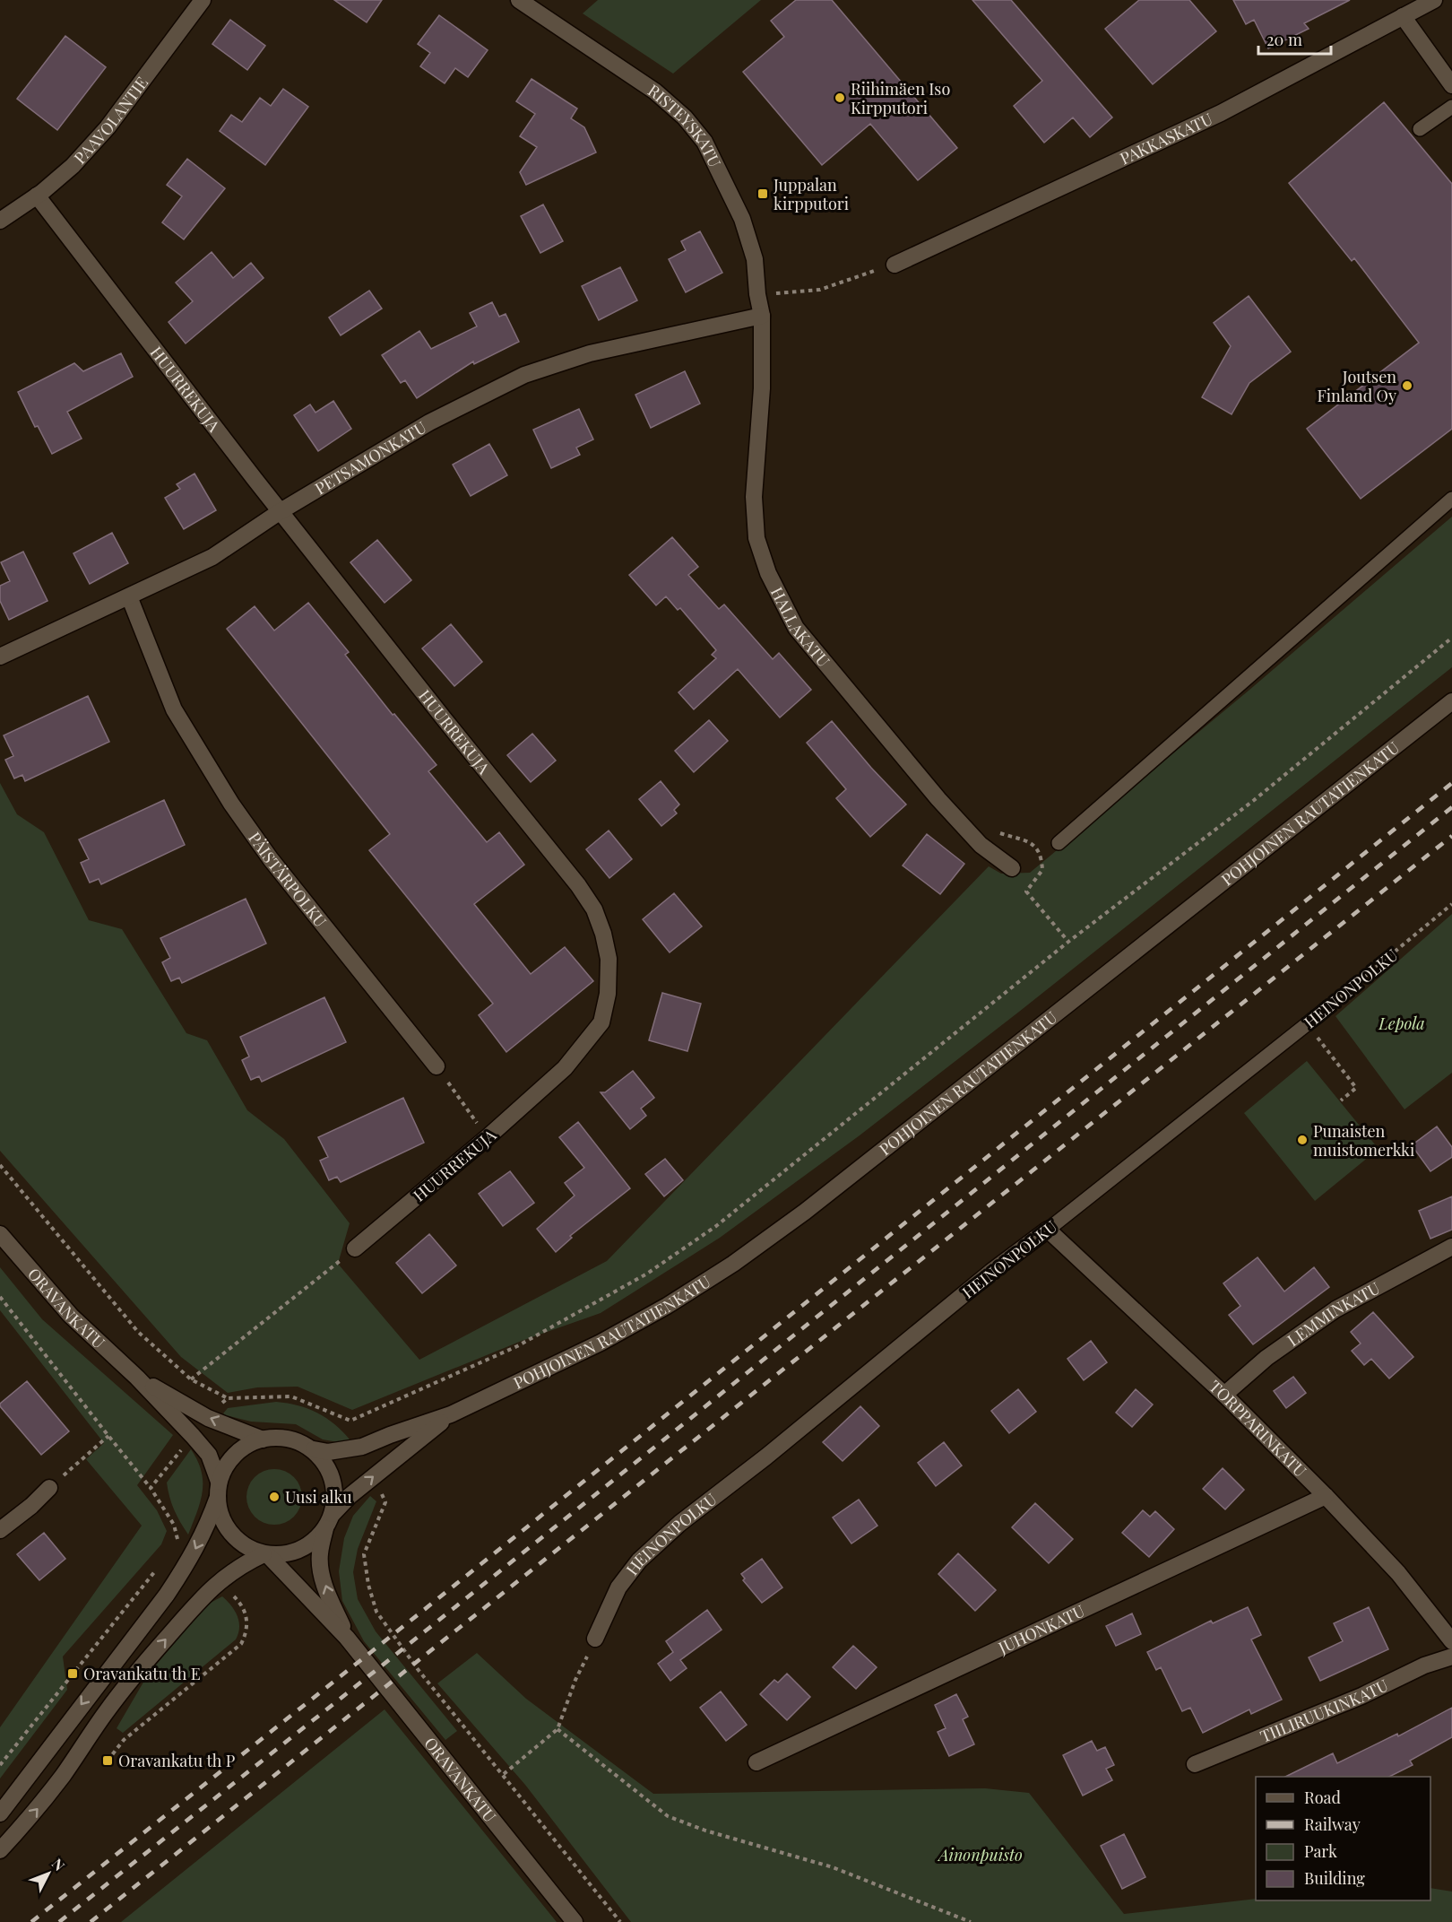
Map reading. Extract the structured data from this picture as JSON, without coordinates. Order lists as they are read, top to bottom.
{
  "streets": {
    "street": [
      "PAAVOLANTIE",
      "RISTEYSKATU",
      "PAKKASKATU",
      "HUURREKUJA",
      "PETSAMONKATU",
      "HALLAKATU",
      "POHJOINEN RAUTATIENKATU",
      "PÄISTÄRPOLKU",
      "HEINONPOLKU",
      "ORAVANKATU",
      "LEMMINKATU",
      "TORPPARINKATU",
      "JUHONKATU",
      "TIILIRUUKINKATU"
    ]
  },
  "crossings": [
    ["PAAVOLANTIE", "HUURREKUJA"],
    ["RISTEYSKATU", "PETSAMONKATU"],
    ["RISTEYSKATU", "HALLAKATU"],
    ["HUURREKUJA", "PETSAMONKATU"],
    ["PETSAMONKATU", "HALLAKATU"],
    ["PETSAMONKATU", "PÄISTÄRPOLKU"],
    ["POHJOINEN RAUTATIENKATU", "ORAVANKATU"],
    ["HEINONPOLKU", "TORPPARINKATU"],
    ["LEMMINKATU", "TORPPARINKATU"],
    ["TORPPARINKATU", "JUHONKATU"]
  ],
  "parks": ["Lepola", "Ainonpuisto"],
  "places": {
    "other": [
      "Riihimäen Iso Kirpputori",
      "Joutsen Finland Oy",
      "Punaisten muistomerkki",
      "Uusi alku"
    ],
    "transit": ["Juppalan kirpputori", "Oravankatu th E", "Oravankatu th P"]
  },
  "legend": [
    "Road",
    "Railway",
    "Park",
    "Building"
  ],
  "scale_bar": "20 m",
  "north": "top right"
}
